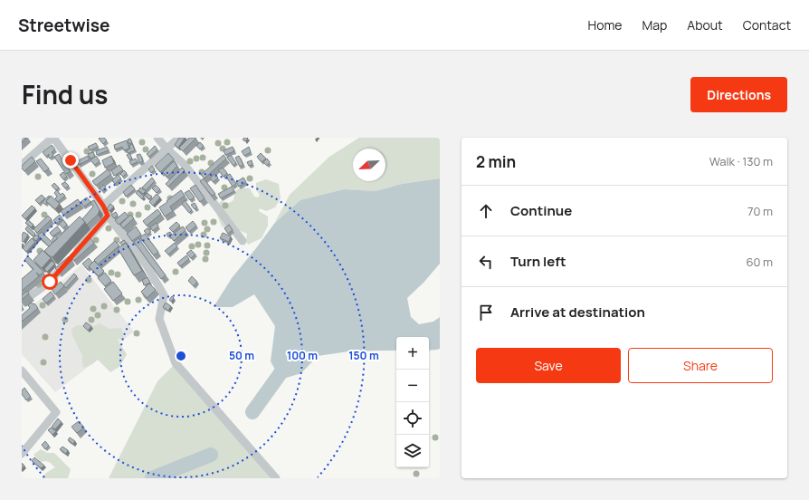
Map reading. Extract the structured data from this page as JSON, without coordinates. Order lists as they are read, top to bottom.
{
  "north": "bottom left",
  "page": {
    "header": "Streetwise",
    "nav": [
      "Home",
      "Map",
      "About",
      "Contact"
    ],
    "title": "Find us",
    "buttons": [
      "Directions",
      ["Save", "Share"]
    ],
    "heading": ["2 min", "Walk · 130 m"],
    "list": [
      ["Continue", "70 m"],
      ["Turn left", "60 m"],
      "Arrive at destination"
    ],
    "map_buttons": ["+", "−"]
  },
  "rings": ["50 m", "100 m", "150 m"]
}
